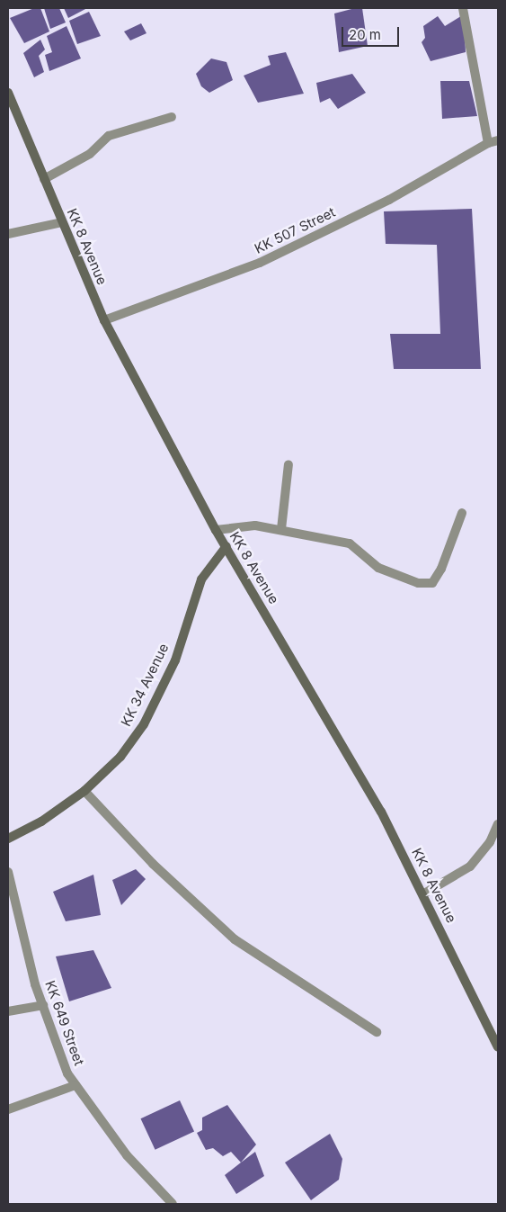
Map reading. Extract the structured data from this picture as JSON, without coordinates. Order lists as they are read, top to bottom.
{
  "streets": {
    "main road": ["KK 8 Avenue", "KK 34 Avenue"],
    "street": ["KK 507 Street", "KK 649 Street"]
  },
  "crossings": [
    ["KK 507 Street", "KK 8 Avenue"],
    ["KK 8 Avenue", "KK 34 Avenue"]
  ],
  "scale_bar": "20 m"
}
